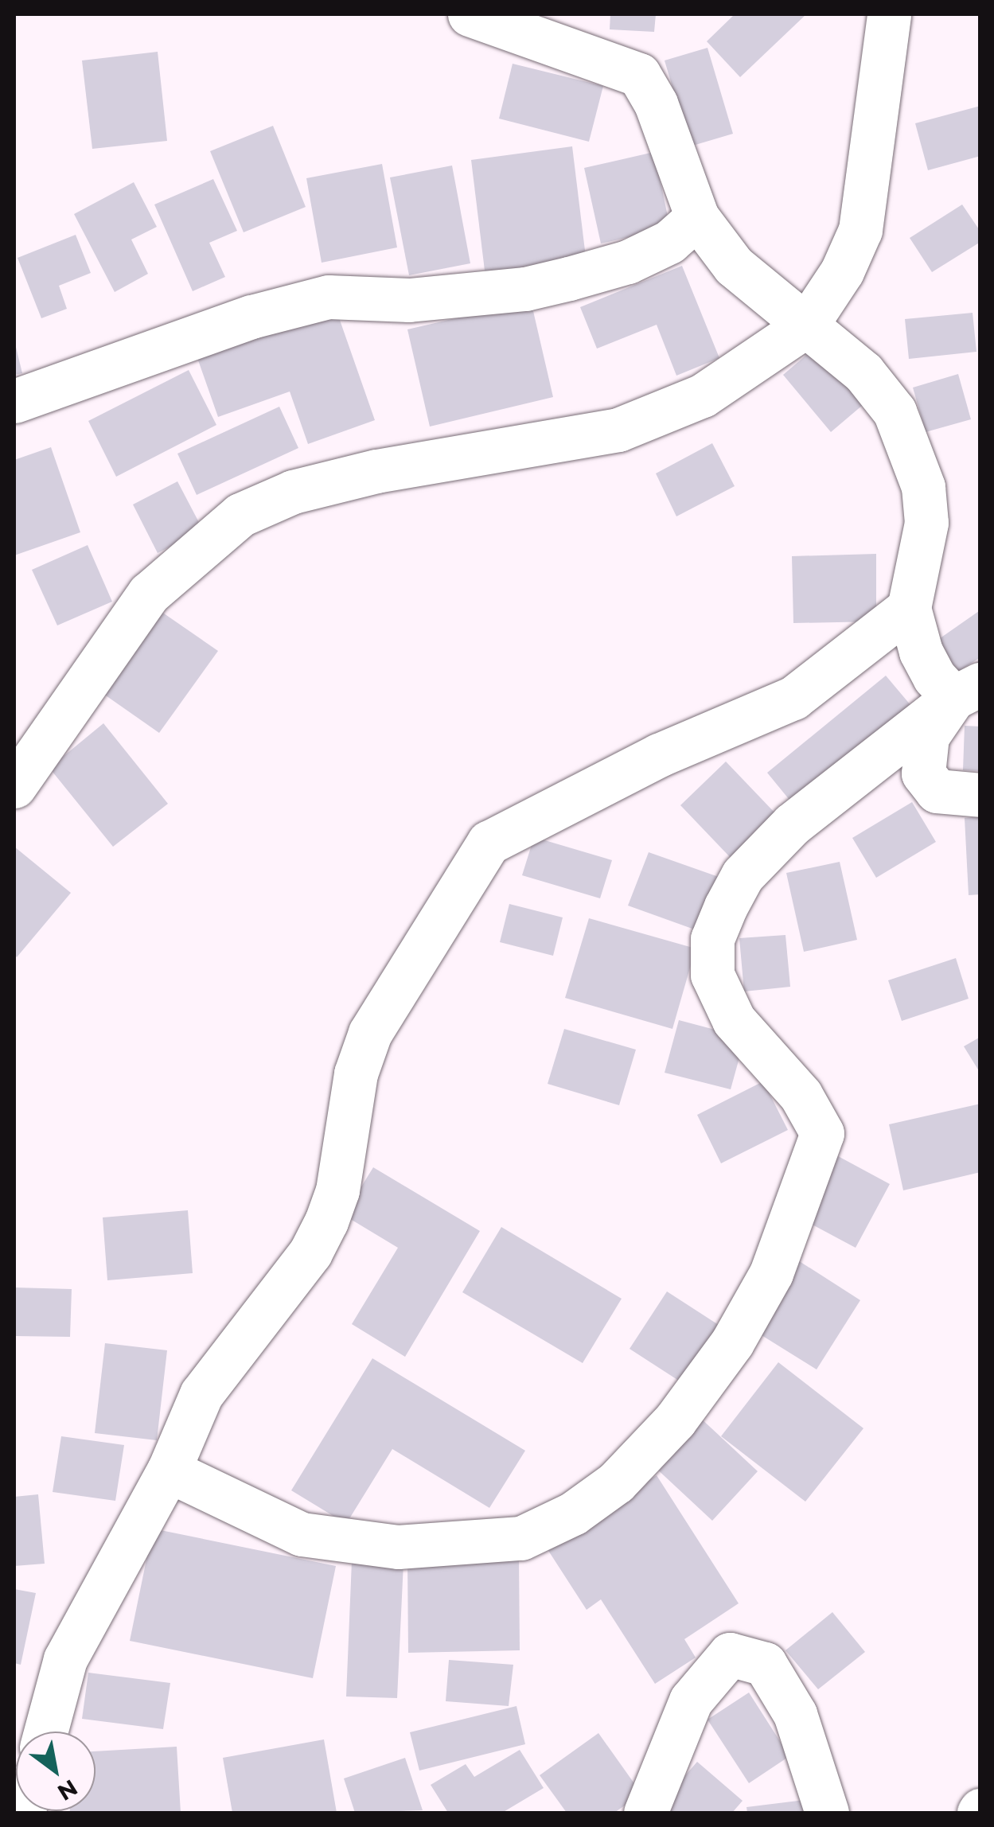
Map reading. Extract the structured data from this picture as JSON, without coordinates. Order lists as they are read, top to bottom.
{
  "north": "bottom right"
}
